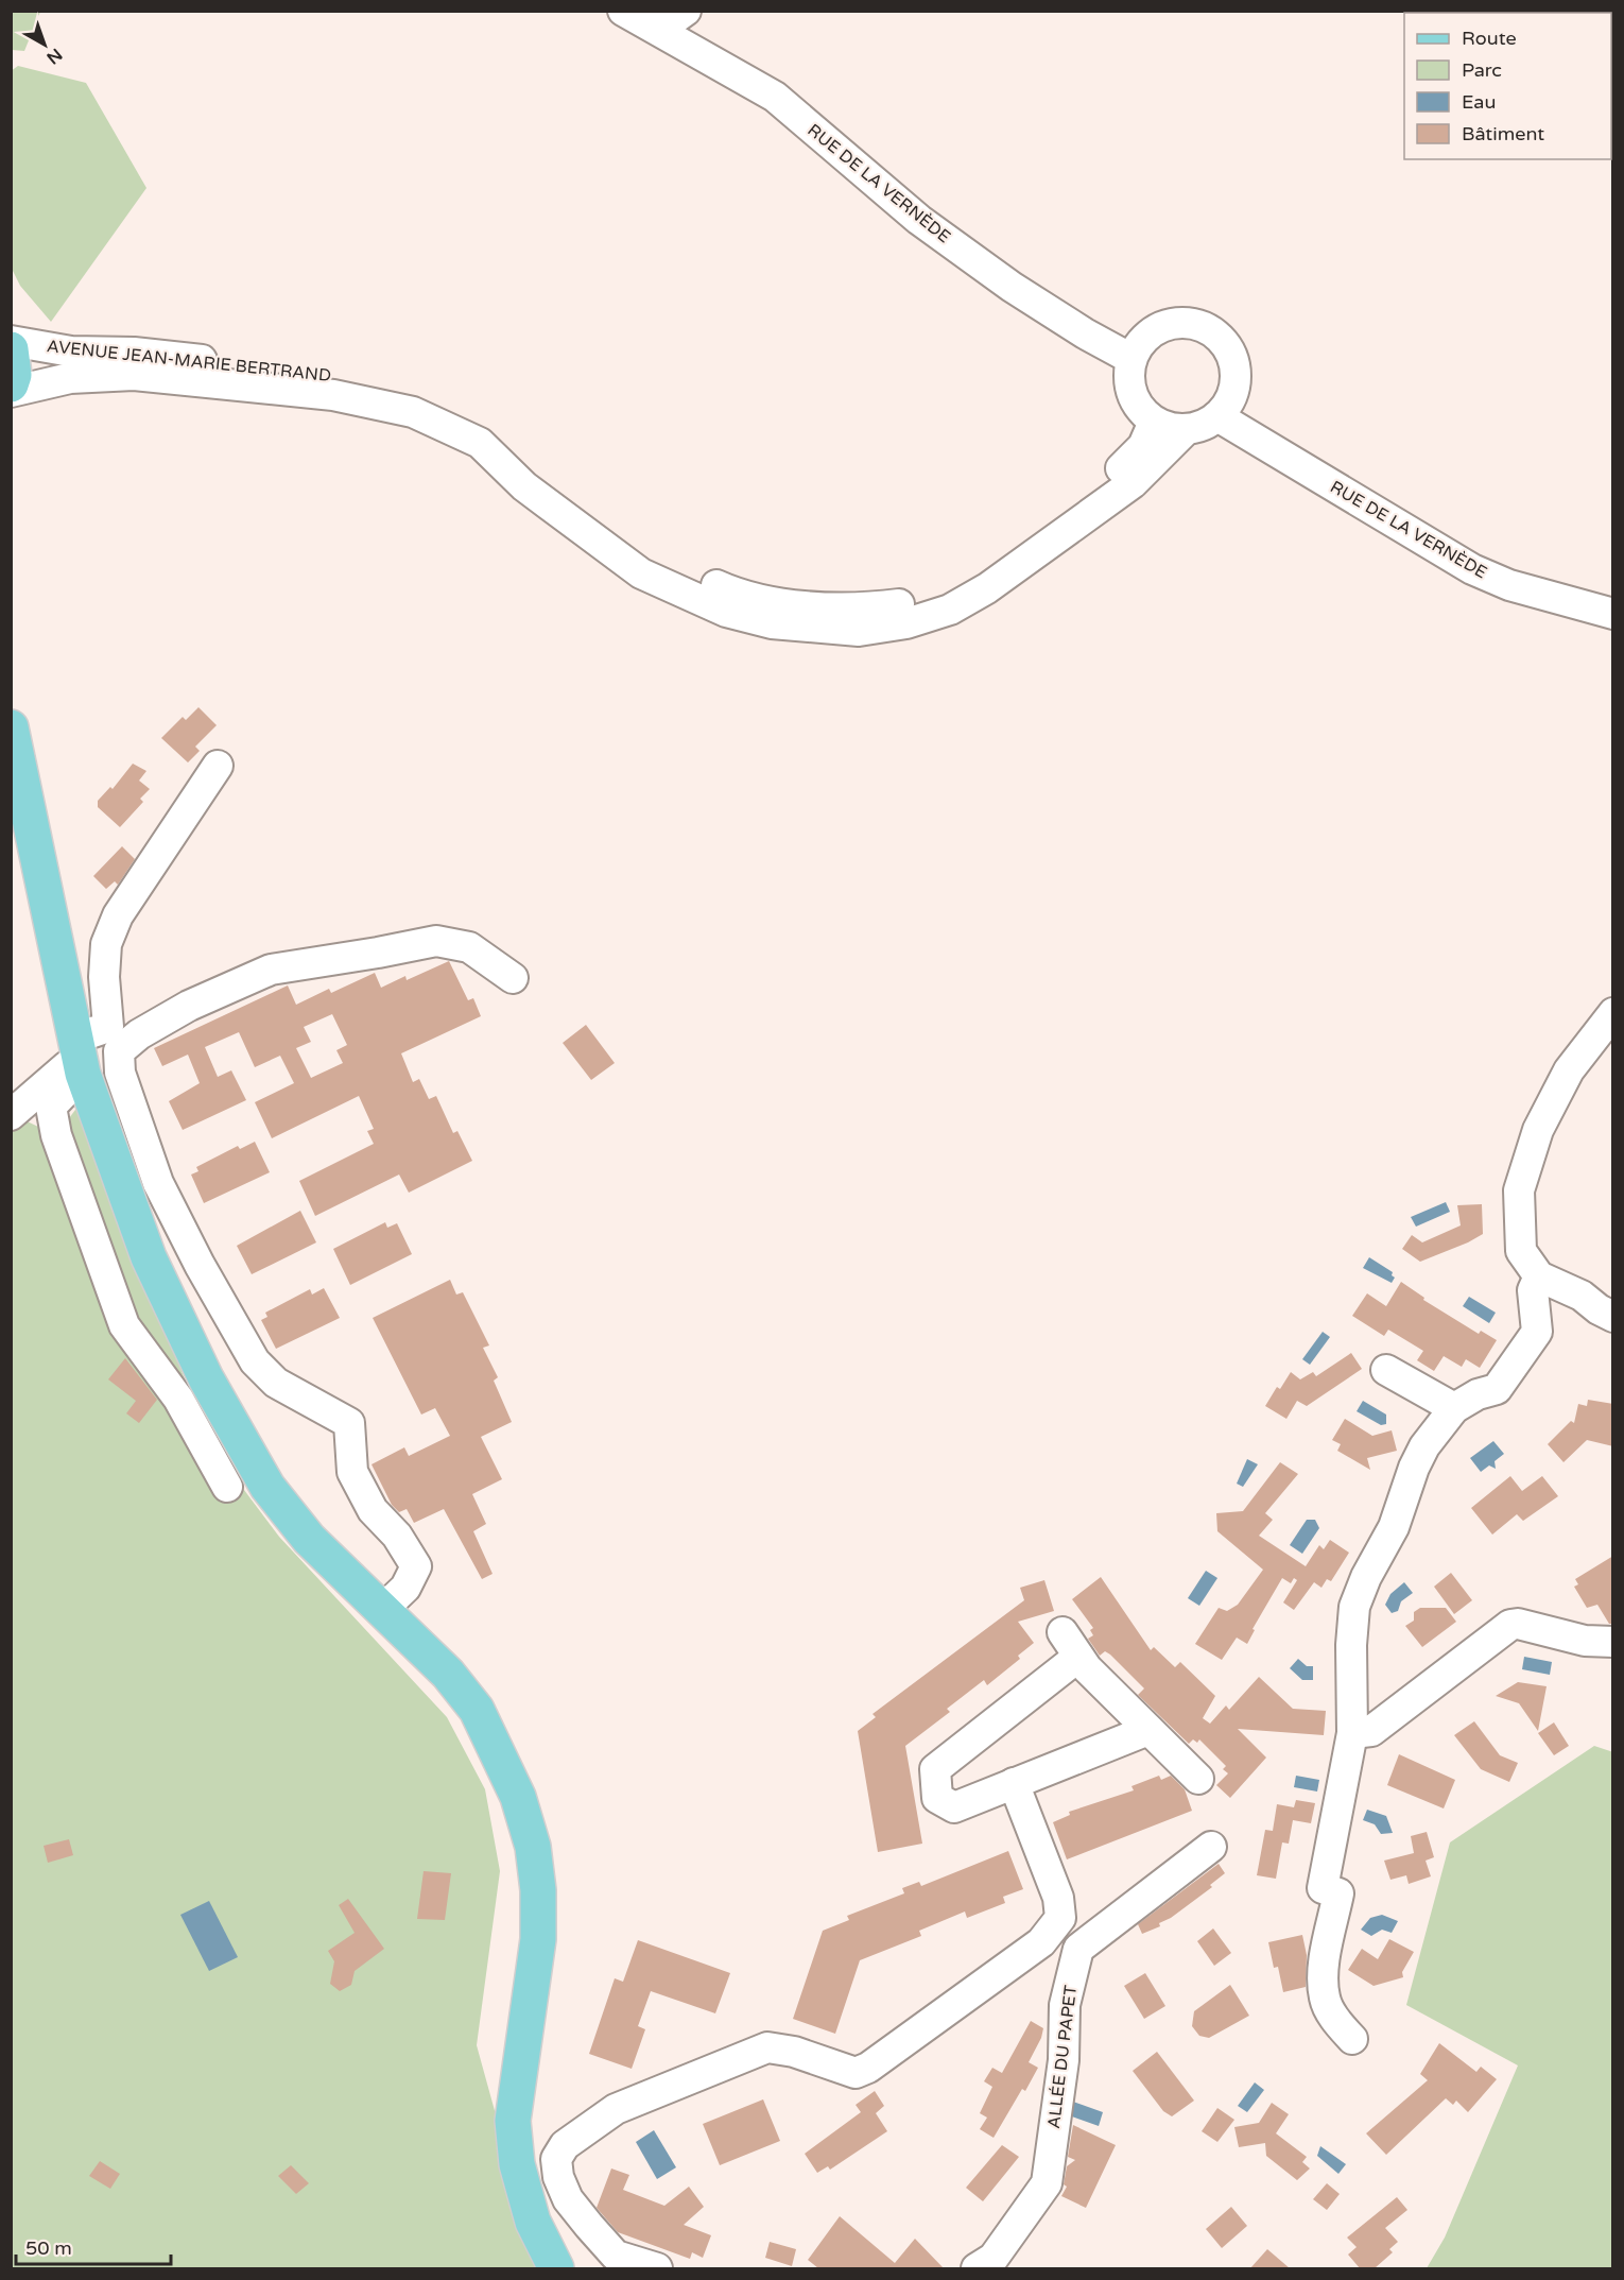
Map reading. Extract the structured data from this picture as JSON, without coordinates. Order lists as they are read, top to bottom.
{
  "streets": {
    "street": ["RUE DE LA VERNÈDE", "AVENUE JEAN-MARIE BERTRAND", "ALLÉE DU PAPET"]
  },
  "crossings": [
    ["RUE DE LA VERNÈDE", "AVENUE JEAN-MARIE BERTRAND"]
  ],
  "legend": [
    "Route",
    "Parc",
    "Eau",
    "Bâtiment"
  ],
  "scale_bar": "50 m",
  "north": "bottom right"
}
